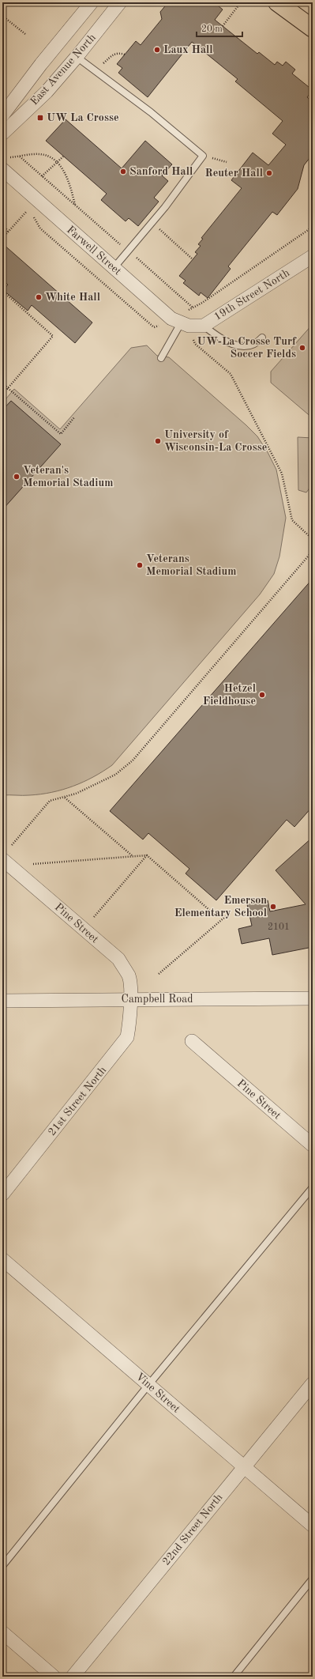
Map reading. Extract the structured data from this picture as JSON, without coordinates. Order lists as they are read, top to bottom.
{
  "streets": {
    "street": [
      "East Avenue North",
      "Farwell Street",
      "19th Street North",
      "Pine Street",
      "Campbell Road",
      "21st Street North",
      "Vine Street",
      "22nd Street North"
    ]
  },
  "crossings": [
    ["Farwell Street", "19th Street North"],
    ["Pine Street", "Campbell Road"],
    ["Pine Street", "21st Street North"],
    ["Campbell Road", "21st Street North"],
    ["Vine Street", "22nd Street North"]
  ],
  "places": {
    "other": [
      "Laux Hall",
      "Sanford Hall",
      "Reuter Hall",
      "White Hall",
      "UW-La Crosse Turf Soccer Fields",
      "University of Wisconsin-La Crosse",
      "Veteran's Memorial Stadium",
      "Veterans Memorial Stadium",
      "Hetzel Fieldhouse",
      "Emerson Elementary School"
    ],
    "transit": ["UW La Crosse"]
  },
  "house_numbers": ["2101"],
  "scale_bar": "20 m"
}
